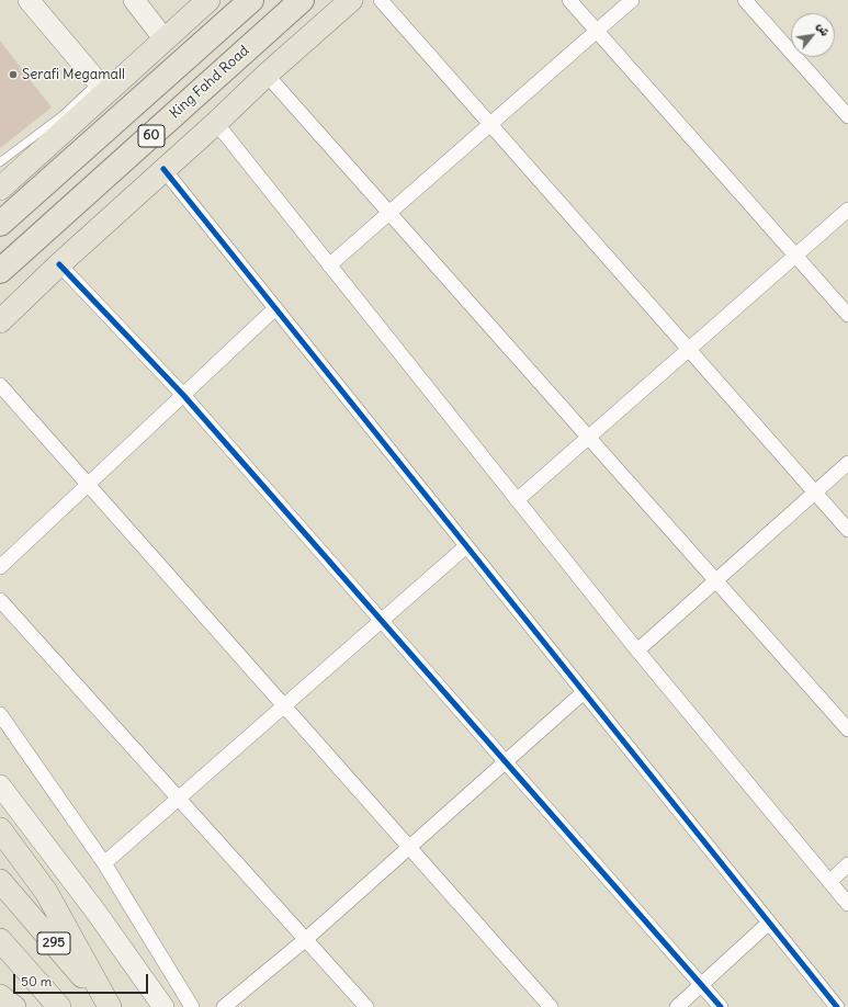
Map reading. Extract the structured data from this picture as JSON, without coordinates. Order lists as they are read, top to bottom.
{
  "streets": {
    "highway": ["King Fahd Road", "60"],
    "main road": ["295"]
  },
  "places": ["Serafi Megamall"],
  "scale_bar": "50 m",
  "north": "top right"
}
